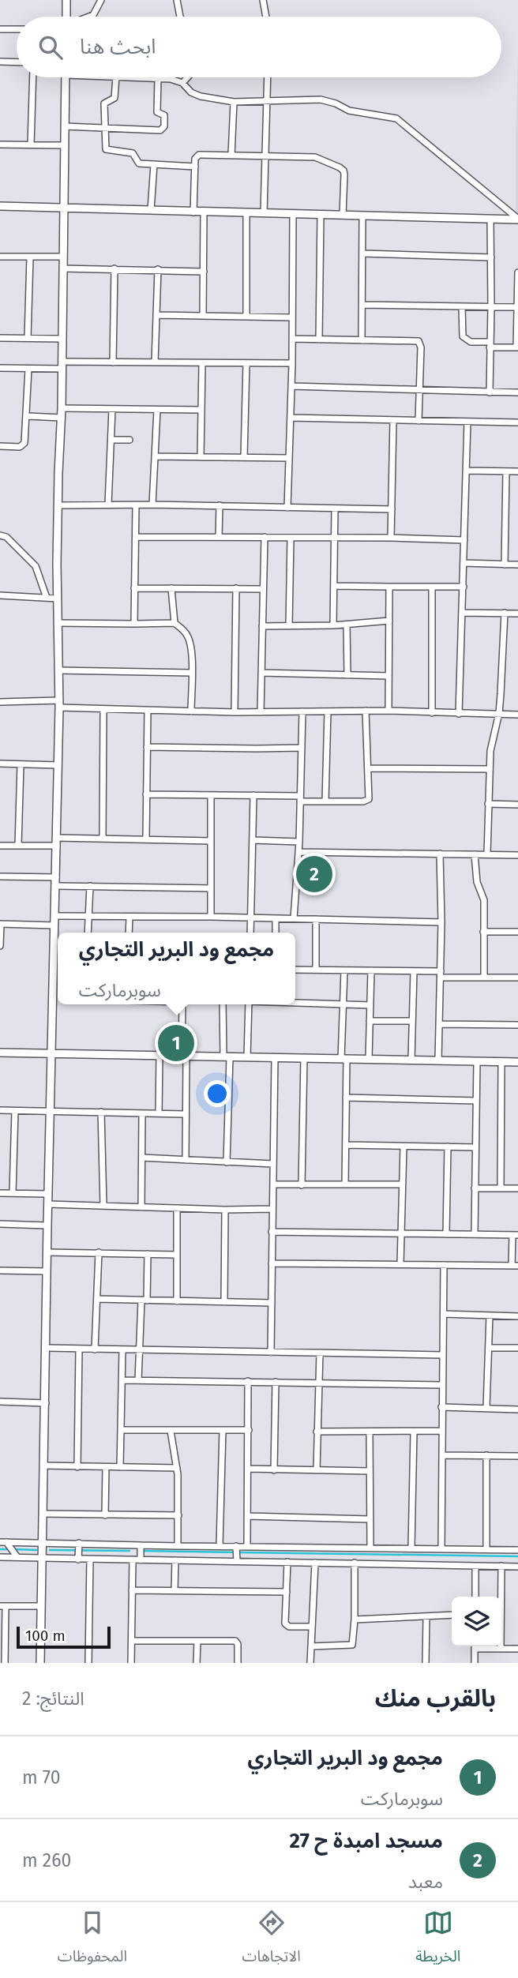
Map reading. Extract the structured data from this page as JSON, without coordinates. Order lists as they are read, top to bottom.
{
  "scale_bar": "100 m",
  "page": {
    "search": "ابحث هنا",
    "pins": ["2", "1"],
    "popup": ["مجمع ود البرير التجاري", "سوبرماركت"],
    "scale": "100 m",
    "heading": ["بالقرب منك", "النتائج: 2"],
    "list": [
      {
        "mark": "1",
        "name": "مجمع ود البرير التجاري",
        "note": "سوبرماركت",
        "value": "70 m"
      },
      {
        "mark": "2",
        "name": "مسجد امبدة ح 27",
        "note": "معبد",
        "value": "260 m"
      }
    ],
    "nav": ["الخريطة", "الاتجاهات", "المحفوظات"]
  }
}
